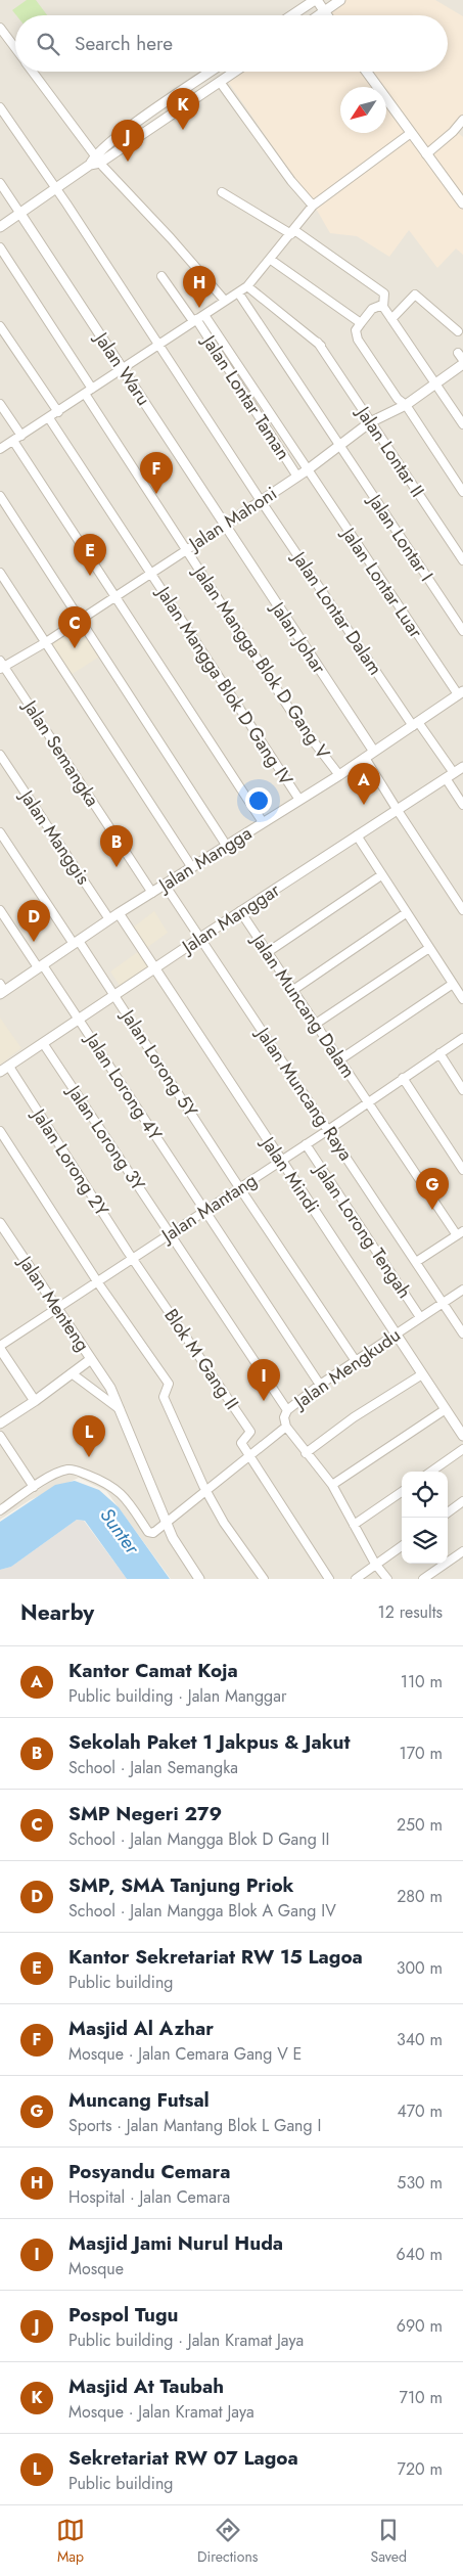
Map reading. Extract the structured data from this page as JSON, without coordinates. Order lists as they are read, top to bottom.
{
  "streets": {
    "street": [
      "Jalan Waru",
      "Jalan Lontar Taman",
      "Jalan Lontar II",
      "Jalan Mahoni",
      "Jalan Lontar I",
      "Jalan Lontar Luar",
      "Jalan Lontar Dalam",
      "Jalan Johar",
      "Jalan Mangga Blok D Gang V",
      "Jalan Mangga Blok D Gang IV",
      "Jalan Semangka",
      "Jalan Manggis",
      "Jalan Mangga",
      "Jalan Manggar",
      "Jalan Muncang Dalam",
      "Jalan Lorong 5Y",
      "Jalan Lorong 4Y",
      "Jalan Muncang Raya",
      "Jalan Lorong 3Y",
      "Jalan Lorong 2Y",
      "Jalan Mindi",
      "Jalan Mantang",
      "Jalan Lorong Tengah",
      "Jalan Menteng",
      "Blok M Gang II",
      "Jalan Mengkudu"
    ]
  },
  "crossings": [
    ["Jalan Waru", "Jalan Mahoni"],
    ["Jalan Waru", "Jalan Johar"],
    ["Jalan Lontar Taman", "Jalan Mahoni"],
    ["Jalan Lontar Taman", "Jalan Lontar Luar"],
    ["Jalan Lontar II", "Jalan Mahoni"],
    ["Jalan Mahoni", "Jalan Lontar I"],
    ["Jalan Mahoni", "Jalan Lontar Luar"],
    ["Jalan Mahoni", "Jalan Lontar Dalam"],
    ["Jalan Mahoni", "Jalan Johar"],
    ["Jalan Mahoni", "Jalan Mangga Blok D Gang V"],
    ["Jalan Mahoni", "Jalan Mangga Blok D Gang IV"],
    ["Jalan Mahoni", "Jalan Semangka"],
    ["Jalan Lontar Luar", "Jalan Mangga"],
    ["Jalan Lontar Dalam", "Jalan Mangga"],
    ["Jalan Lontar Dalam", "Jalan Manggar"],
    ["Jalan Johar", "Jalan Mangga"],
    ["Jalan Mangga Blok D Gang V", "Jalan Mangga"],
    ["Jalan Mangga Blok D Gang IV", "Jalan Mangga"],
    ["Jalan Semangka", "Jalan Mangga"],
    ["Jalan Manggis", "Jalan Mangga"],
    ["Jalan Mangga", "Jalan Lorong 5Y"],
    ["Jalan Mangga", "Jalan Lorong 4Y"],
    ["Jalan Mangga", "Jalan Muncang Raya"],
    ["Jalan Mangga", "Jalan Mindi"],
    ["Jalan Manggar", "Jalan Muncang Dalam"],
    ["Jalan Manggar", "Jalan Lorong 5Y"],
    ["Jalan Manggar", "Jalan Lorong 4Y"],
    ["Jalan Manggar", "Jalan Muncang Raya"],
    ["Jalan Manggar", "Jalan Lorong 3Y"],
    ["Jalan Manggar", "Jalan Lorong 2Y"],
    ["Jalan Manggar", "Jalan Mindi"],
    ["Jalan Muncang Dalam", "Jalan Mantang"],
    ["Jalan Lorong 5Y", "Jalan Mantang"],
    ["Jalan Lorong 5Y", "Jalan Mengkudu"],
    ["Jalan Lorong 4Y", "Jalan Mantang"],
    ["Jalan Lorong 4Y", "Jalan Mengkudu"],
    ["Jalan Muncang Raya", "Jalan Mantang"],
    ["Jalan Muncang Raya", "Jalan Mengkudu"],
    ["Jalan Lorong 3Y", "Jalan Mantang"],
    ["Jalan Lorong 3Y", "Jalan Mengkudu"],
    ["Jalan Lorong 2Y", "Jalan Mantang"],
    ["Jalan Lorong 2Y", "Blok M Gang II"],
    ["Jalan Mindi", "Jalan Mantang"],
    ["Jalan Mindi", "Jalan Mengkudu"],
    ["Jalan Mantang", "Jalan Lorong Tengah"],
    ["Jalan Mantang", "Jalan Menteng"],
    ["Jalan Mantang", "Blok M Gang II"],
    ["Jalan Lorong Tengah", "Jalan Mengkudu"],
    ["Jalan Menteng", "Jalan Mengkudu"],
    ["Blok M Gang II", "Jalan Mengkudu"]
  ],
  "water": ["Sunter"],
  "north": "bottom left",
  "page": {
    "search": "Search here",
    "pins": [
      "K",
      "J",
      "H",
      "F",
      "E",
      "C",
      "A",
      "B",
      "D",
      "G",
      "I",
      "L"
    ],
    "heading": ["Nearby", "12 results"],
    "list": [
      {
        "mark": "A",
        "name": "Kantor Camat Koja",
        "note": "Public building · Jalan Manggar",
        "value": "110 m"
      },
      {
        "mark": "B",
        "name": "Sekolah Paket 1 Jakpus & Jakut",
        "note": "School · Jalan Semangka",
        "value": "170 m"
      },
      {
        "mark": "C",
        "name": "SMP Negeri 279",
        "note": "School · Jalan Mangga Blok D Gang II",
        "value": "250 m"
      },
      {
        "mark": "D",
        "name": "SMP, SMA Tanjung Priok",
        "note": "School · Jalan Mangga Blok A Gang IV",
        "value": "280 m"
      },
      {
        "mark": "E",
        "name": "Kantor Sekretariat RW 15 Lagoa",
        "note": "Public building",
        "value": "300 m"
      },
      {
        "mark": "F",
        "name": "Masjid Al Azhar",
        "note": "Mosque · Jalan Cemara Gang V E",
        "value": "340 m"
      },
      {
        "mark": "G",
        "name": "Muncang Futsal",
        "note": "Sports · Jalan Mantang Blok L Gang I",
        "value": "470 m"
      },
      {
        "mark": "H",
        "name": "Posyandu Cemara",
        "note": "Hospital · Jalan Cemara",
        "value": "530 m"
      },
      {
        "mark": "I",
        "name": "Masjid Jami Nurul Huda",
        "note": "Mosque",
        "value": "640 m"
      },
      {
        "mark": "J",
        "name": "Pospol Tugu",
        "note": "Public building · Jalan Kramat Jaya",
        "value": "690 m"
      },
      {
        "mark": "K",
        "name": "Masjid At Taubah",
        "note": "Mosque · Jalan Kramat Jaya",
        "value": "710 m"
      },
      {
        "mark": "L",
        "name": "Sekretariat RW 07 Lagoa",
        "note": "Public building",
        "value": "720 m"
      }
    ],
    "nav": ["Map", "Directions", "Saved"]
  }
}
